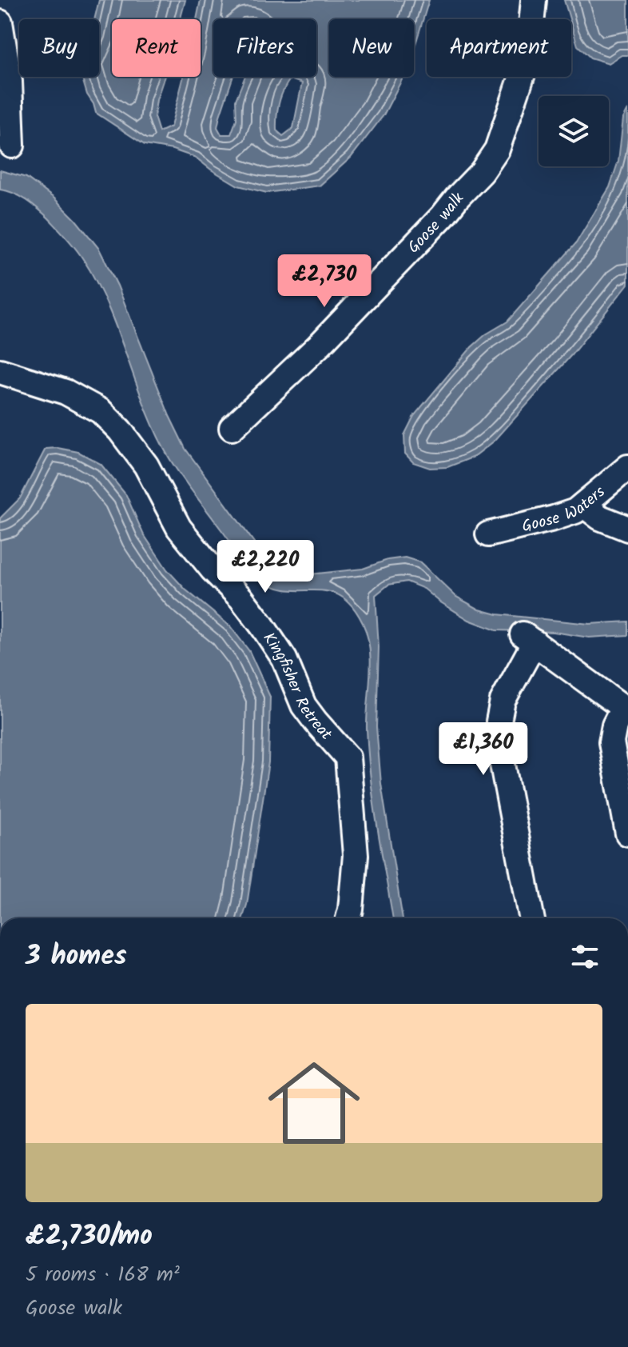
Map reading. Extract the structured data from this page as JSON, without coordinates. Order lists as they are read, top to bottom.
{
  "streets": {
    "street": ["Goose walk", "Goose Waters", "Kingfisher Retreat"]
  },
  "page": {
    "chip": [
      "Buy",
      "Rent",
      "Filters",
      "New",
      "Apartment"
    ],
    "price": ["£2,730", "£2,220", "£1,360"],
    "heading": "3 homes",
    "list": [
      {
        "name": "£2,730/mo",
        "note": "5 rooms · 168 m² · Goose walk"
      }
    ]
  }
}
